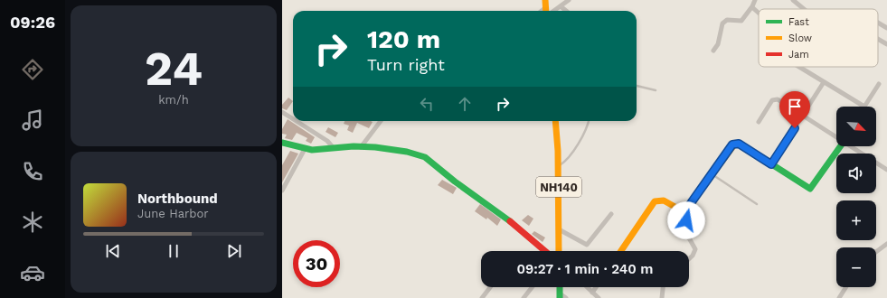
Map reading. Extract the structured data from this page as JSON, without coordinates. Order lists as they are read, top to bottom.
{
  "streets": {
    "main road": ["NH140"]
  },
  "legend": ["Fast", "Slow", "Jam"],
  "north": "bottom right",
  "page": {
    "tabs": "09:26",
    "tile": ["24", "km/h"],
    "turn": ["120 m", "Turn right"],
    "map_buttons": ["+", "−"],
    "song": ["Northbound", "June Harbor"],
    "limit": "30",
    "trip": "09:27 · 1 min · 240 m"
  }
}
